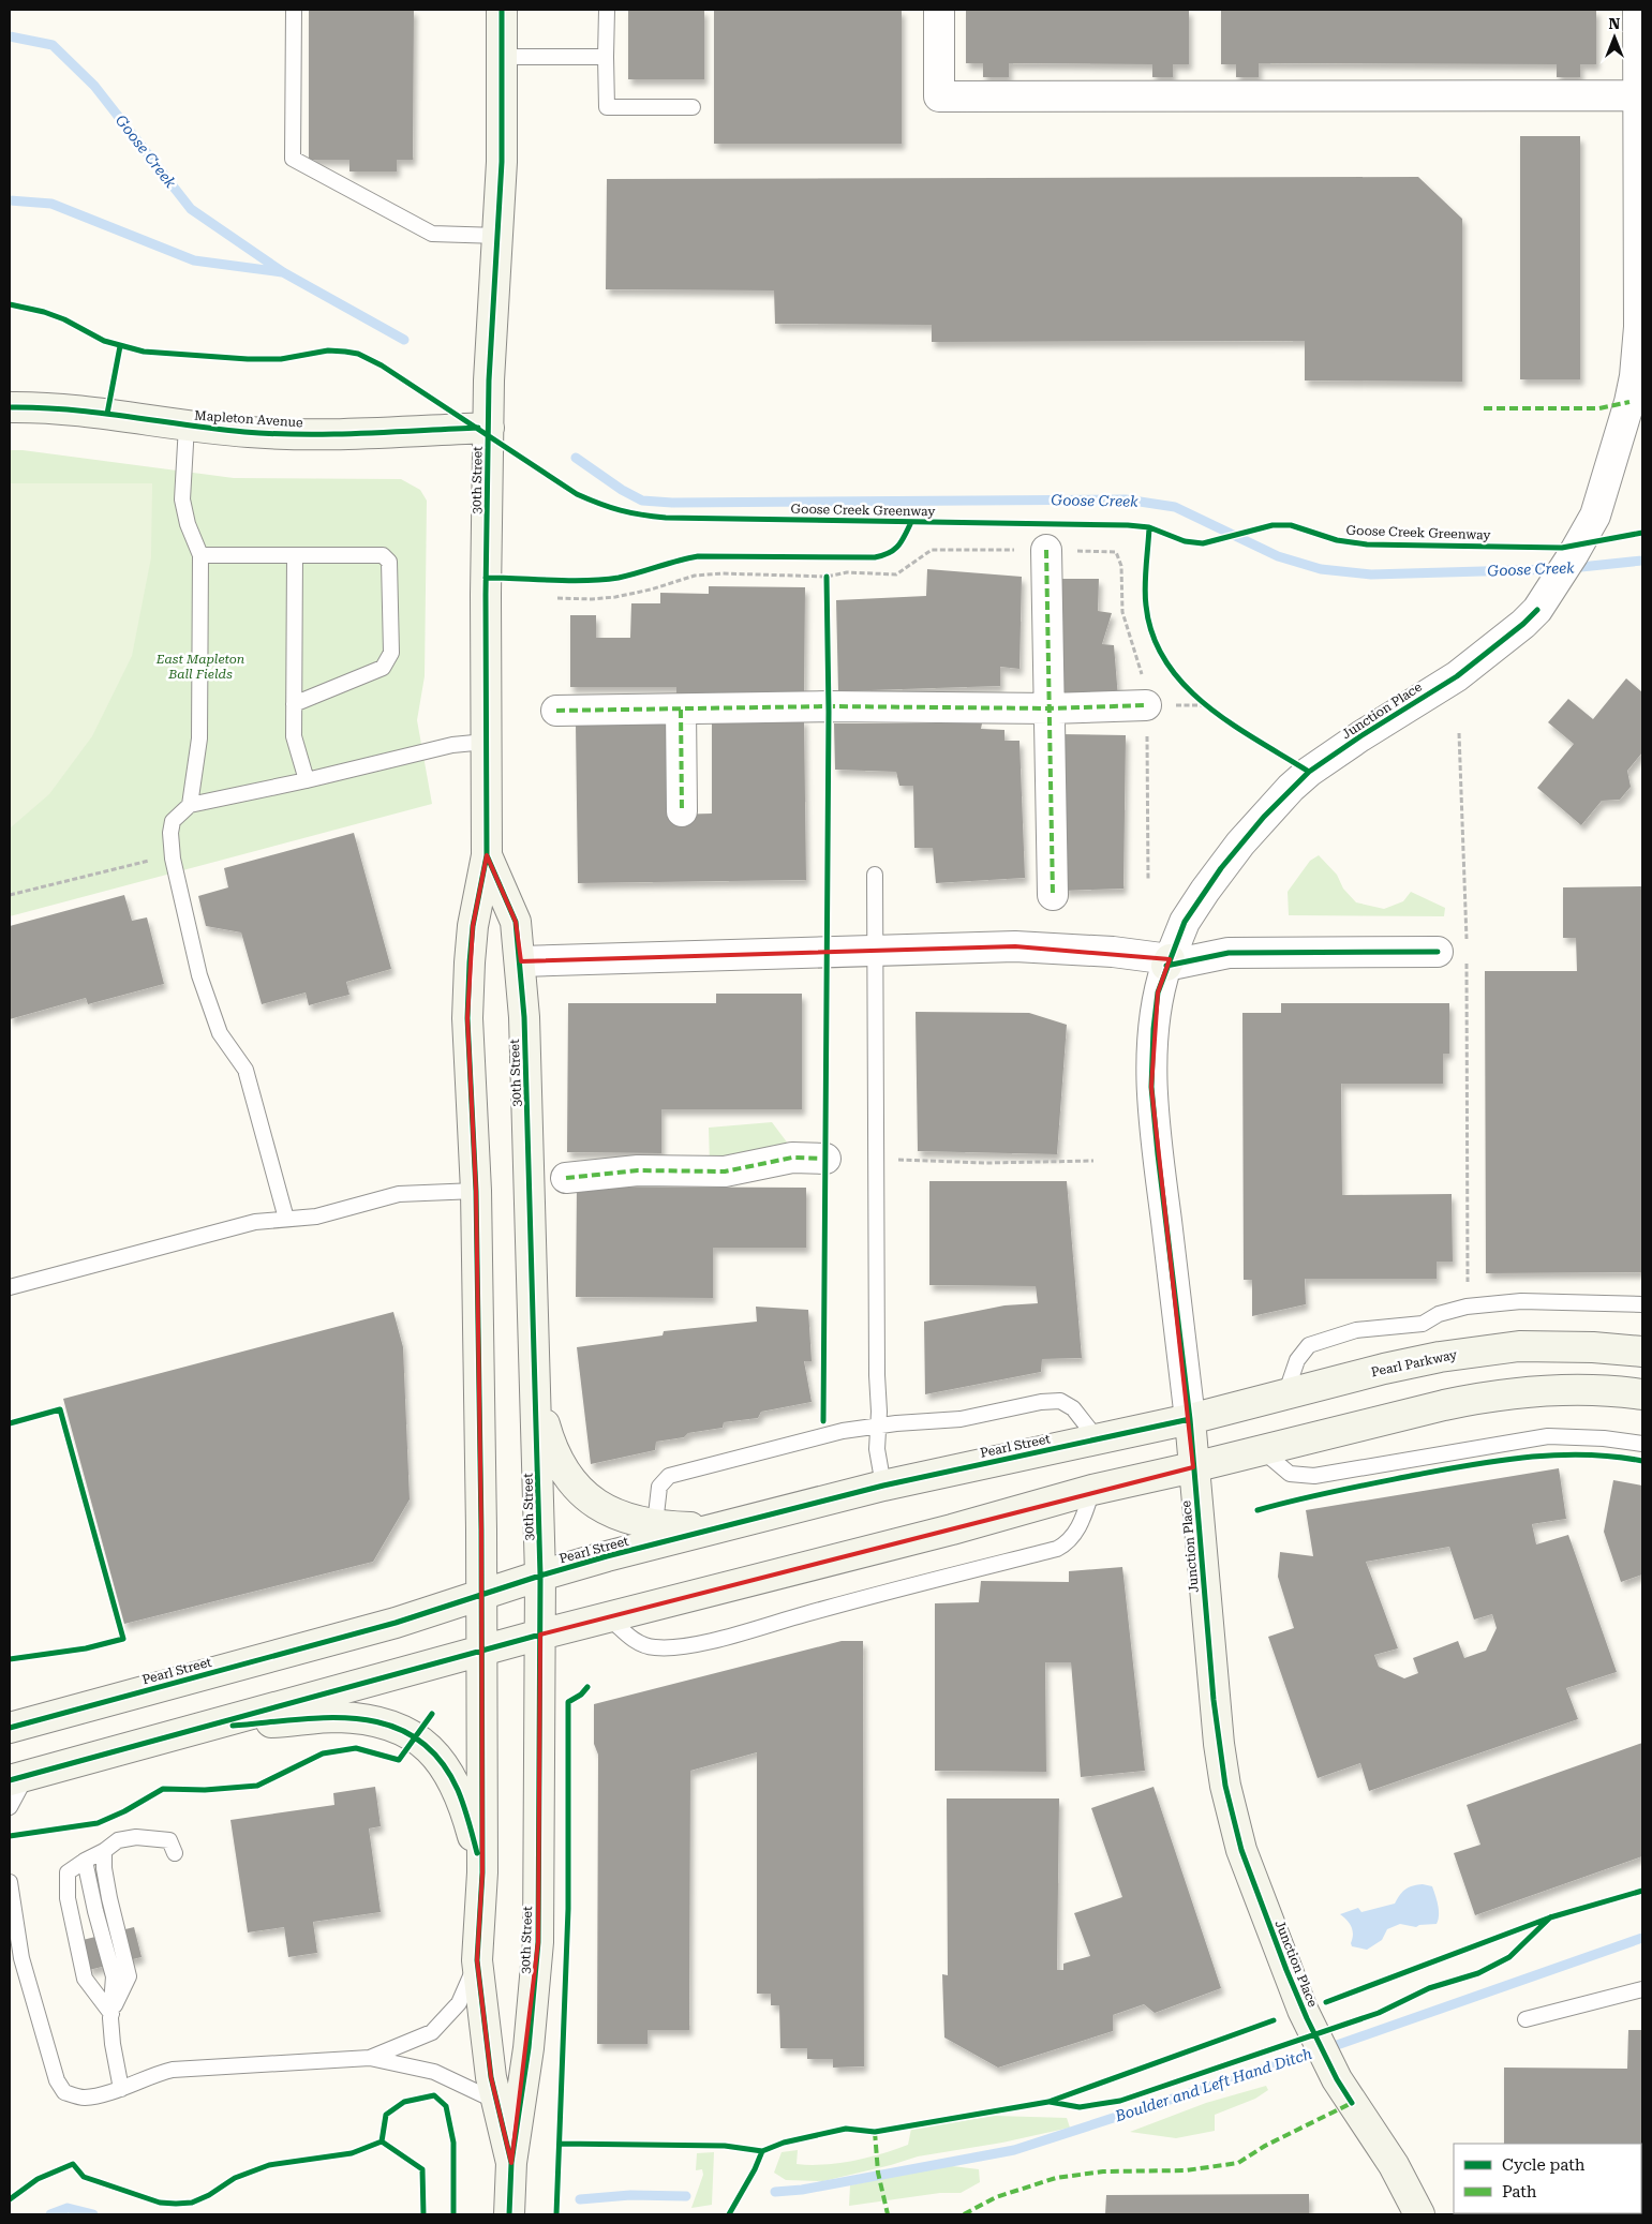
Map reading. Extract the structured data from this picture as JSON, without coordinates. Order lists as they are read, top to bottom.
{
  "streets": {
    "main road": [
      "Mapleton Avenue",
      "30th Street",
      "Junction Place",
      "Pearl Parkway",
      "Pearl Street"
    ],
    "cycle path": ["Goose Creek Greenway"]
  },
  "crossings": [
    ["Mapleton Avenue", "30th Street"],
    ["30th Street", "Pearl Street"],
    ["Junction Place", "Pearl Parkway"],
    ["Junction Place", "Pearl Street"],
    ["Pearl Parkway", "Pearl Street"]
  ],
  "water": ["Goose Creek", "Boulder and Left Hand Ditch"],
  "parks": ["East Mapleton Ball Fields"],
  "legend": ["Cycle path", "Path"],
  "north": "top"
}
